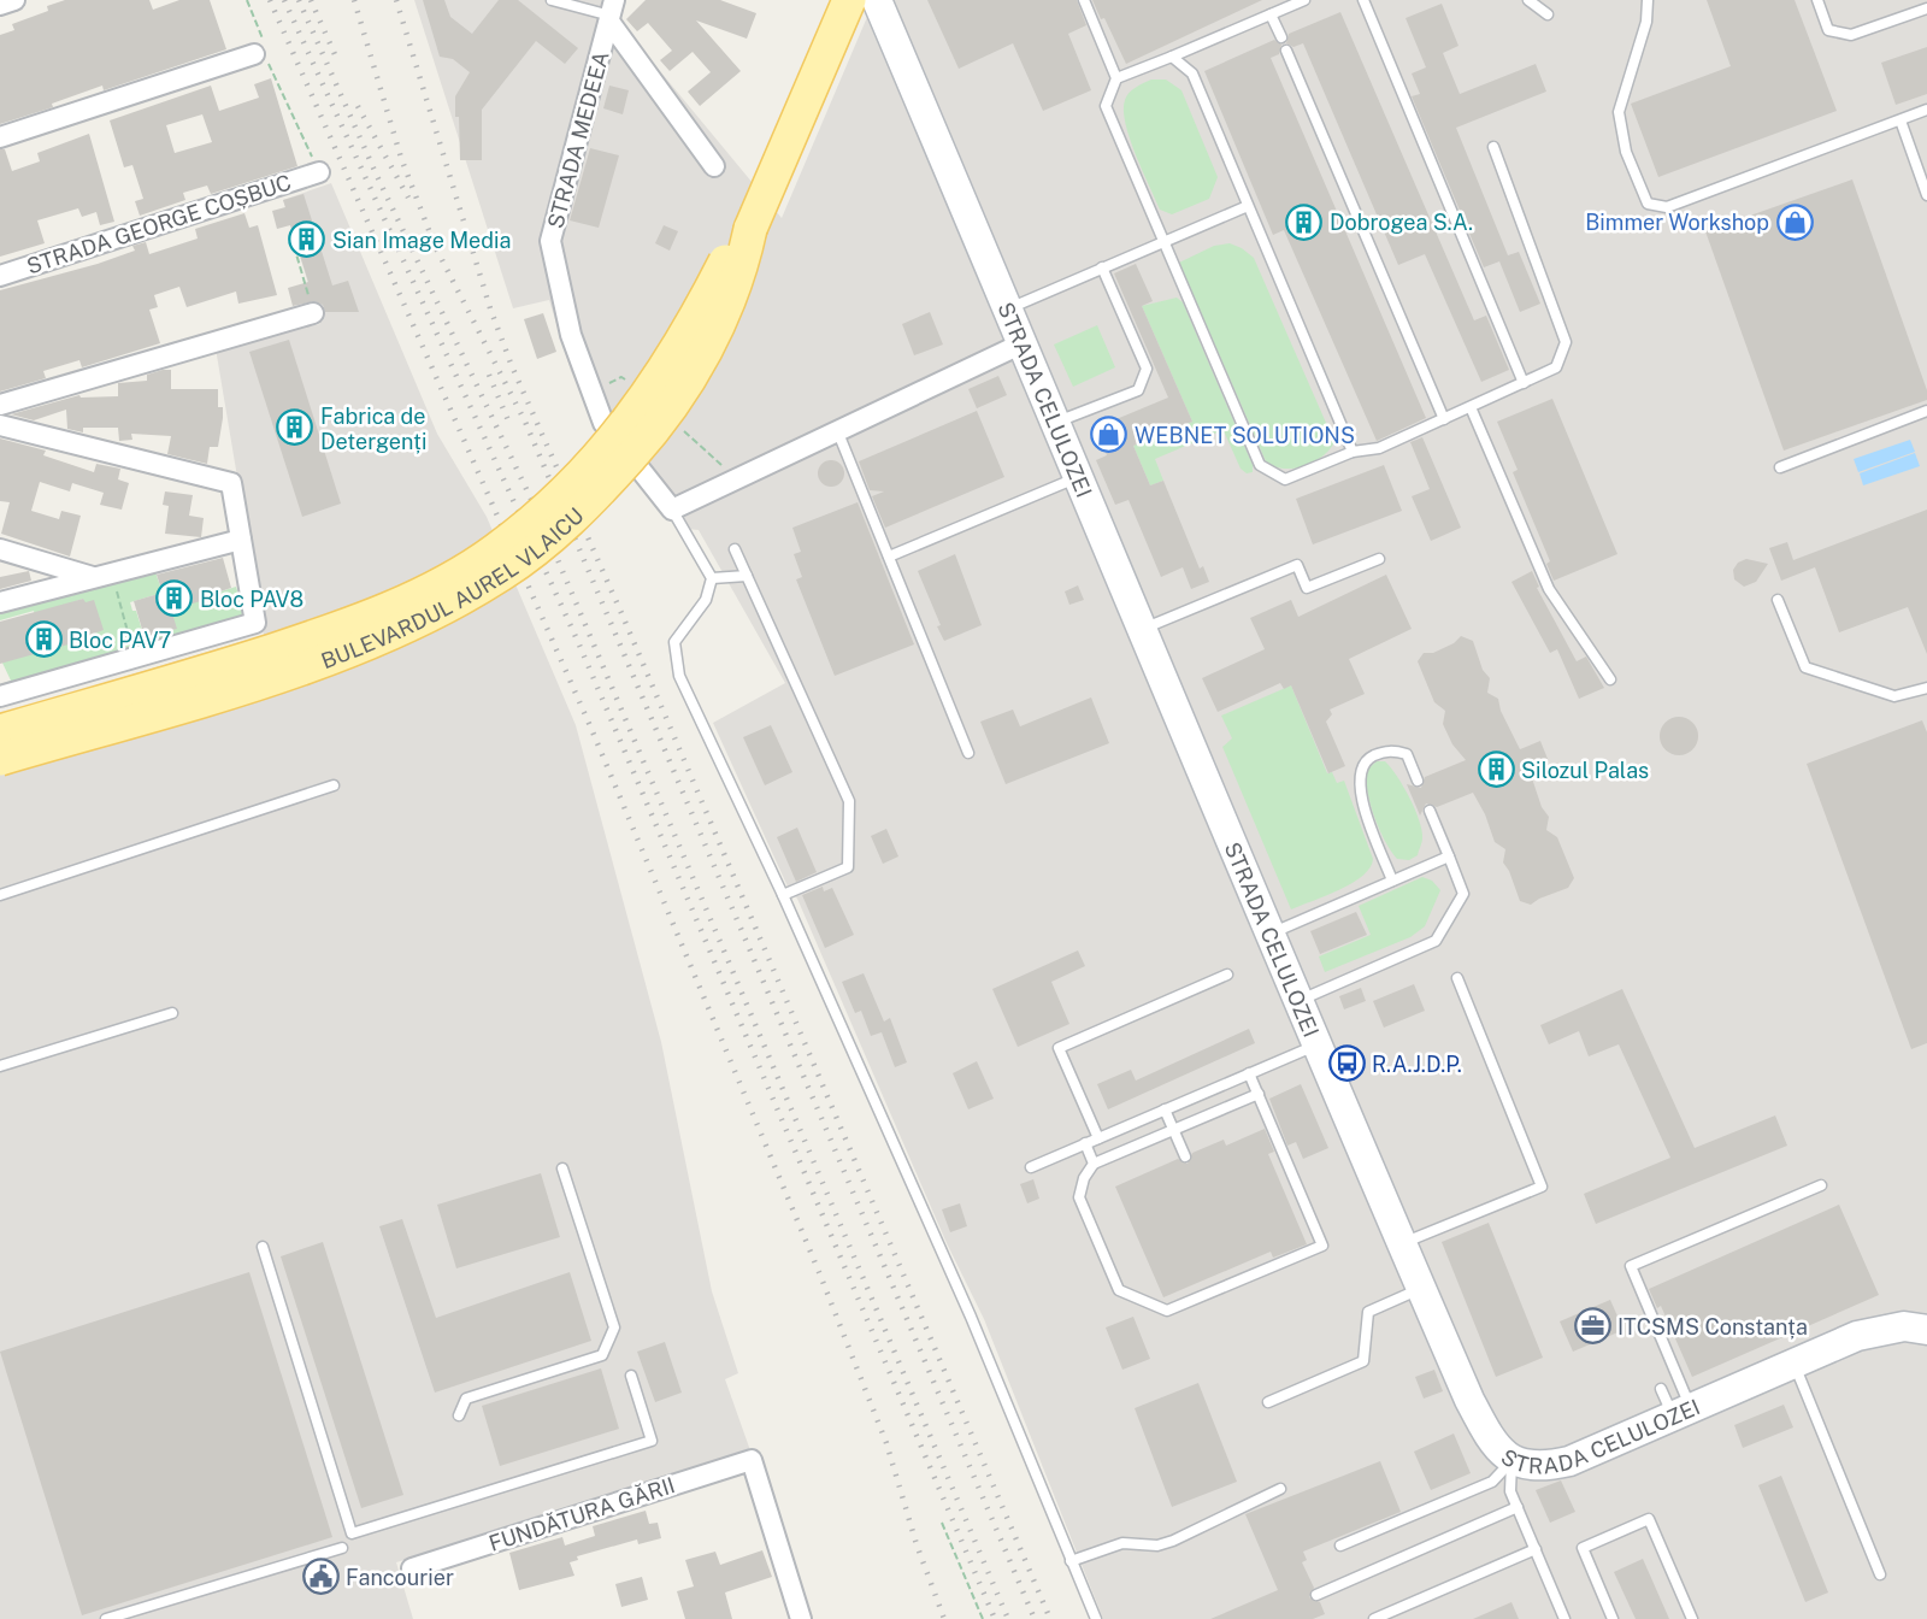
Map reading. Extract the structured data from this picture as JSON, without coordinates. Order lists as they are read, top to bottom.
{
  "streets": {
    "main road": ["BULEVARDUL AUREL VLAICU"],
    "street": [
      "STRADA MEDEEA",
      "STRADA GEORGE COȘBUC",
      "STRADA CELULOZEI",
      "FUNDĂTURA GĂRII"
    ]
  },
  "places": {
    "building": [
      "Dobrogea S.A.",
      "Sian Image Media",
      "Fabrica de Detergenți",
      "Bloc PAV8",
      "Bloc PAV7",
      "Silozul Palas"
    ],
    "shop": ["Bimmer Workshop", "WEBNET SOLUTIONS"],
    "bus stop": ["R.A.J.D.P."],
    "office": ["ITCSMS Constanța"],
    "public building": ["Fancourier"]
  }
}
